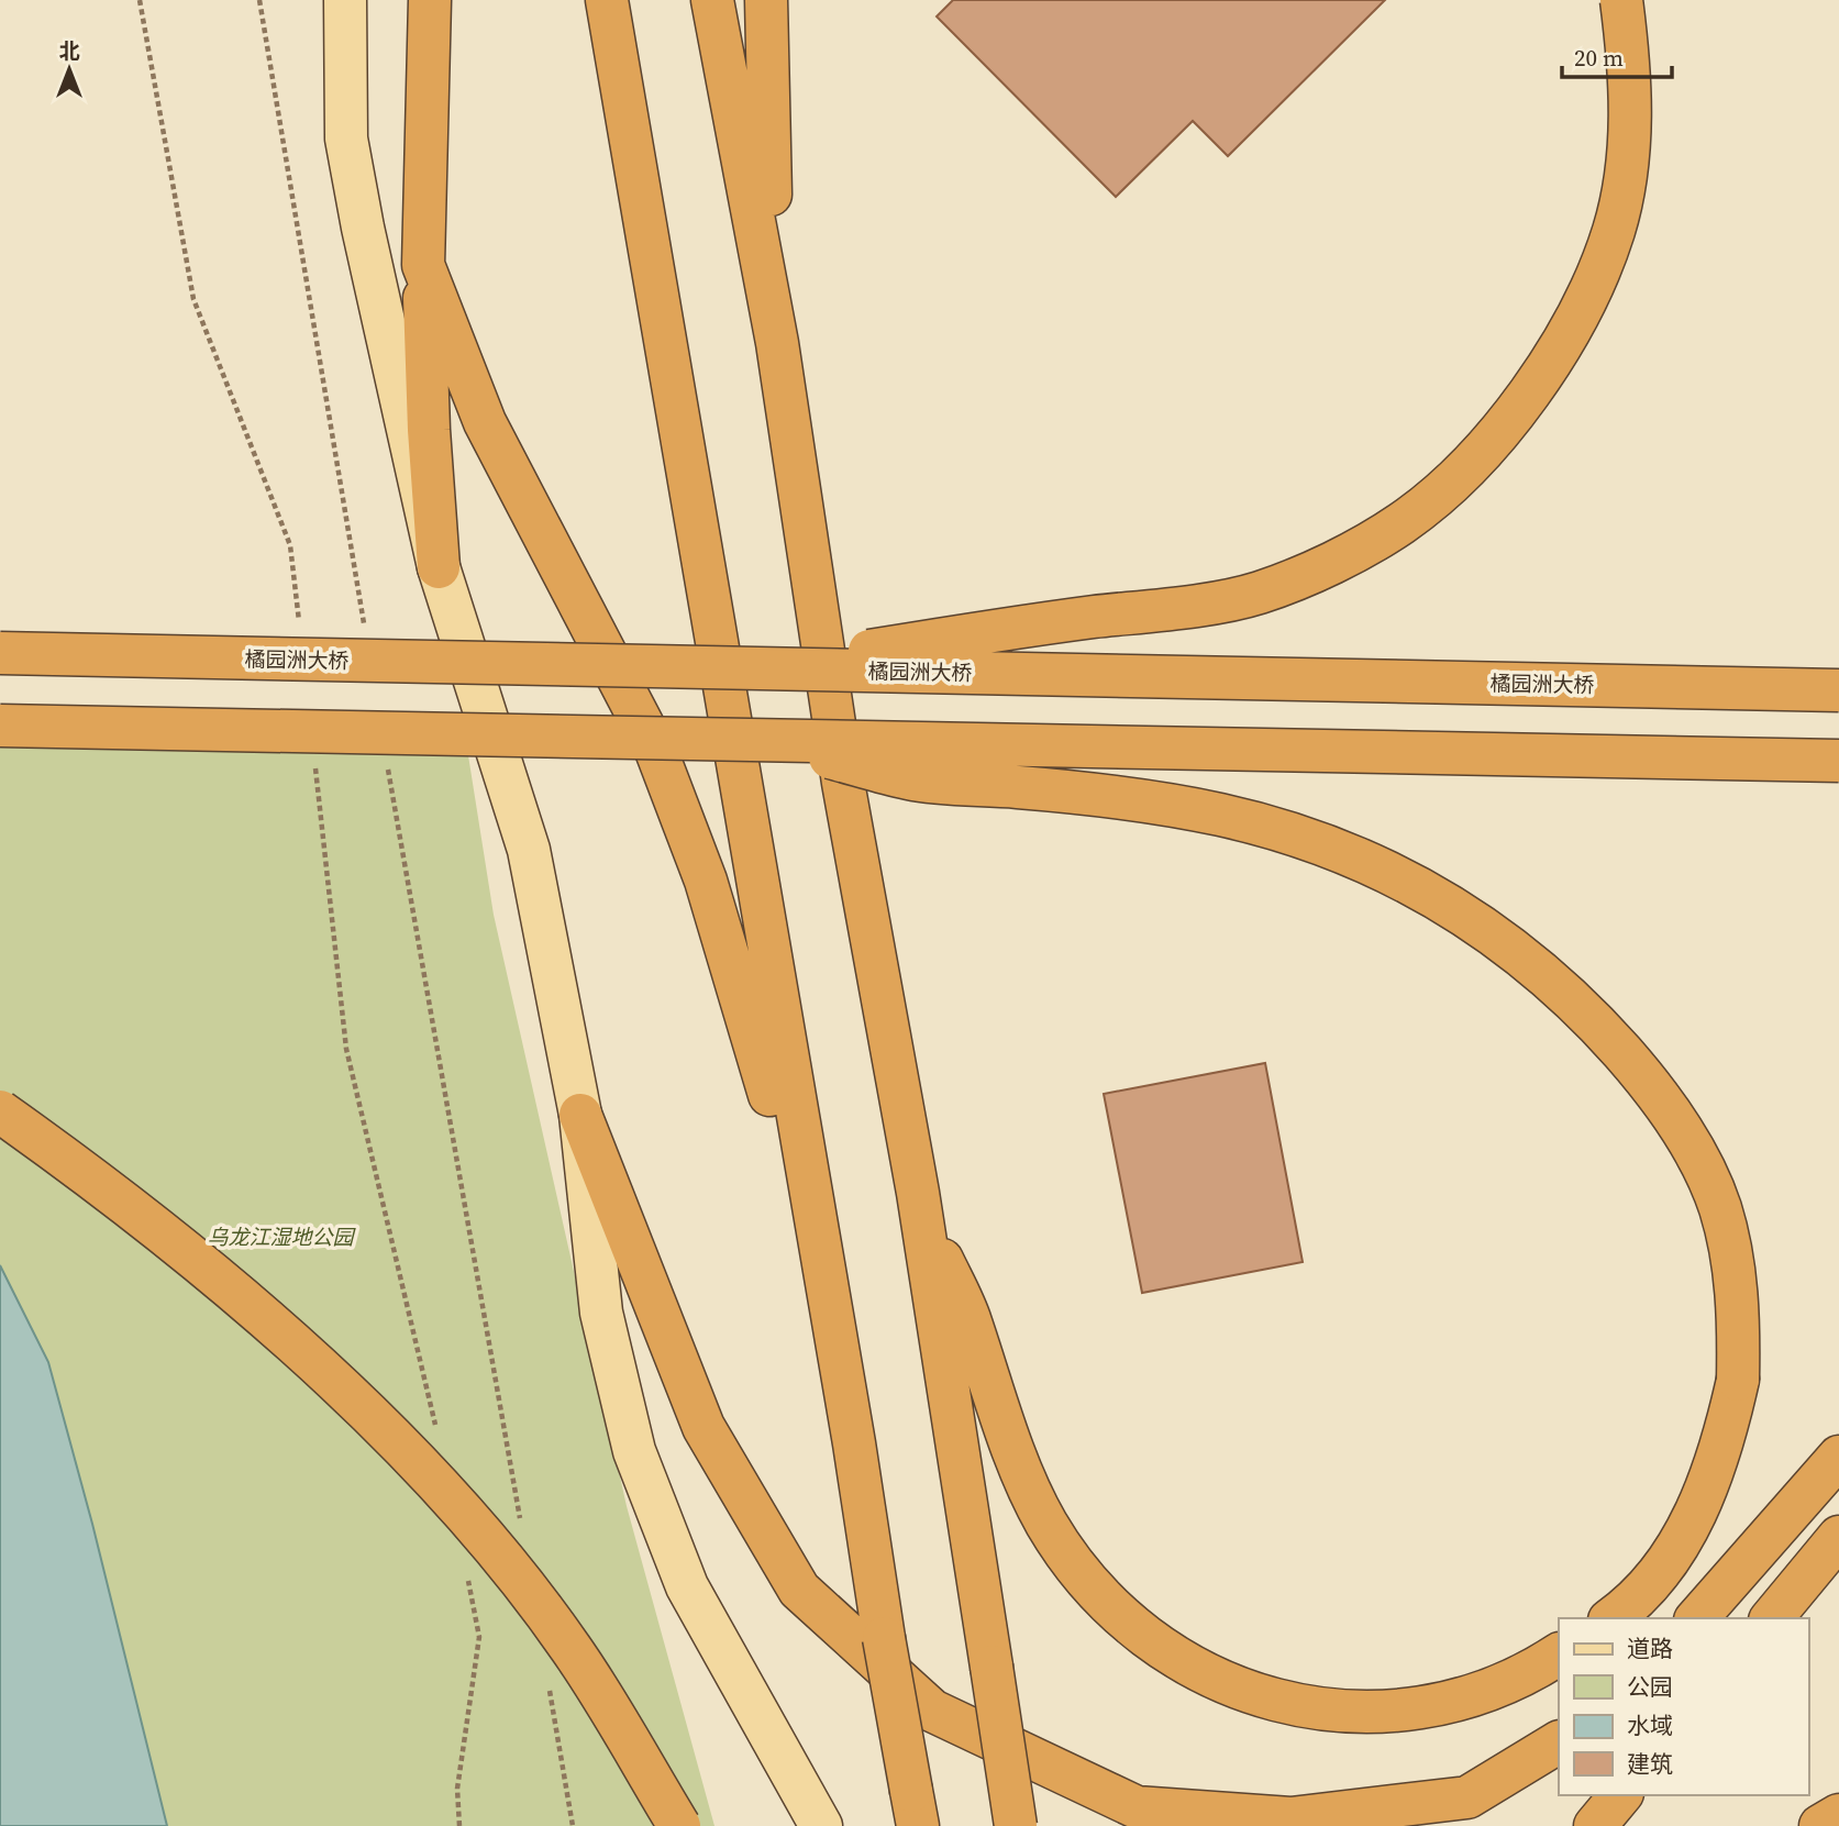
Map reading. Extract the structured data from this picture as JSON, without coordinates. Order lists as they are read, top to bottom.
{
  "streets": {
    "highway": ["橘园洲大桥"]
  },
  "parks": ["乌龙江湿地公园"],
  "legend": [
    "道路",
    "公园",
    "水域",
    "建筑"
  ],
  "scale_bar": "20 m",
  "north": "top"
}
